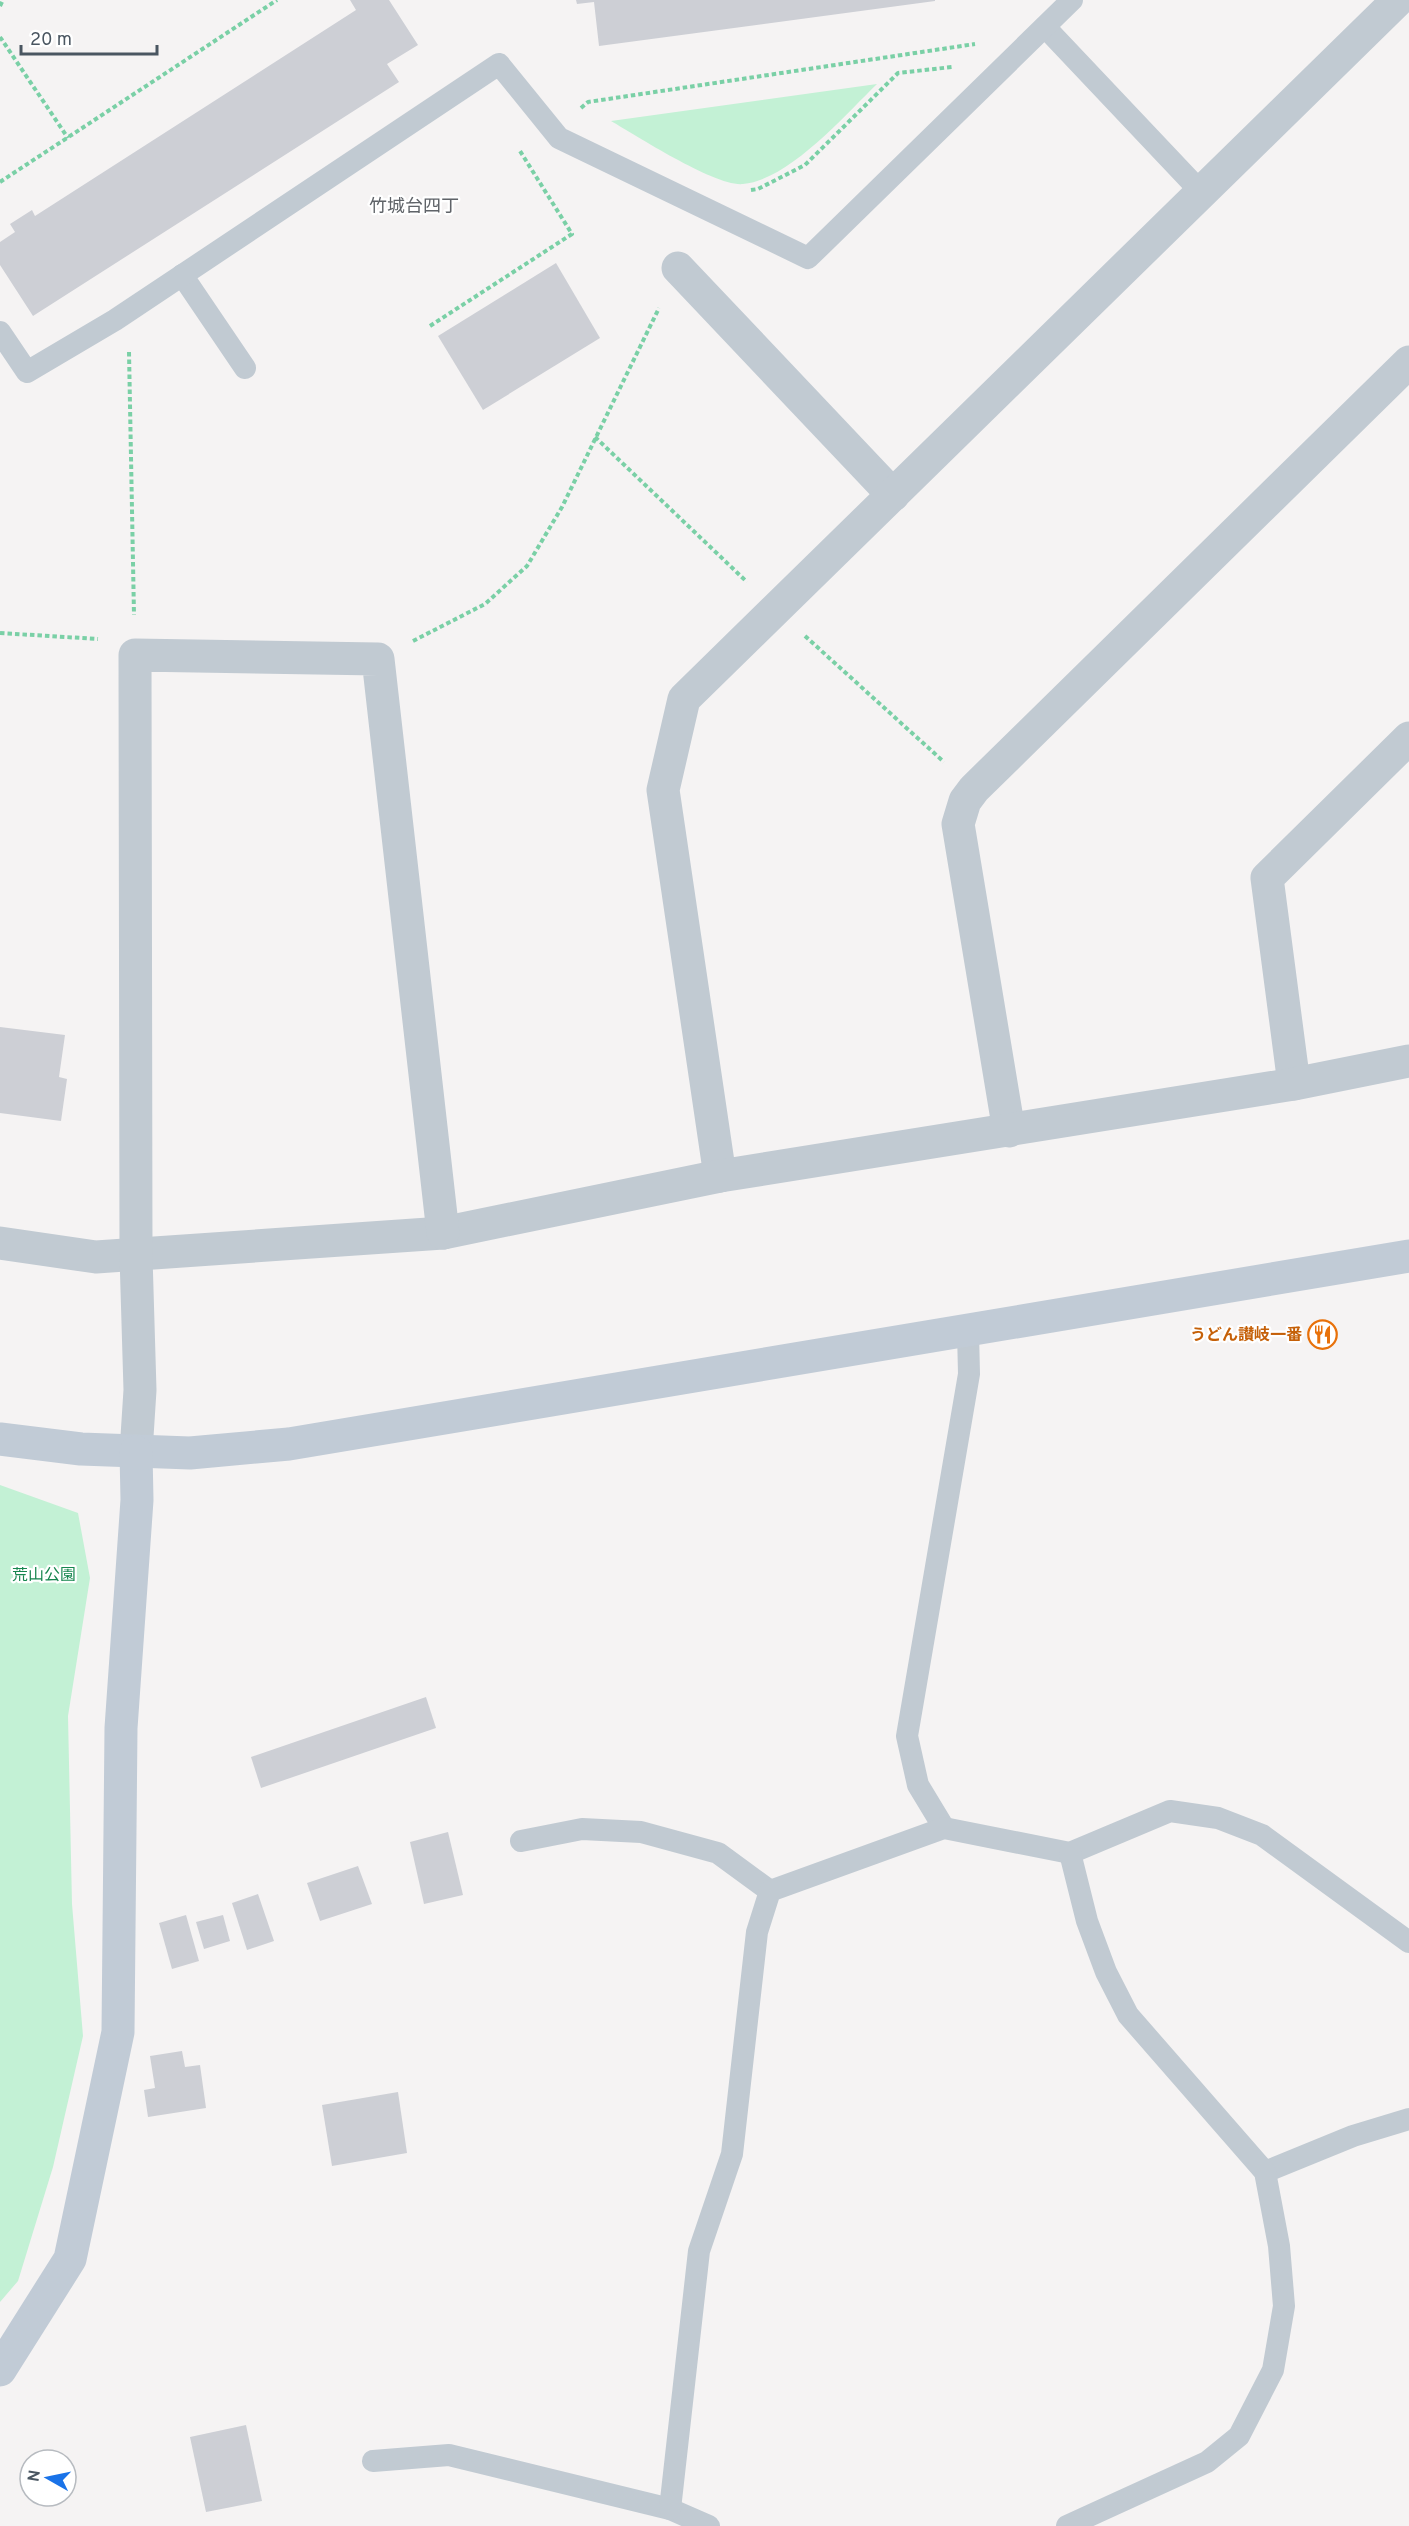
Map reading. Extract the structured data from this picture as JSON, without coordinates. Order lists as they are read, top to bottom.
{
  "districts": ["竹城台四丁"],
  "parks": ["荒山公園"],
  "places": {
    "restaurant": ["うどん讃岐一番"]
  },
  "scale_bar": "20 m",
  "north": "left"
}
